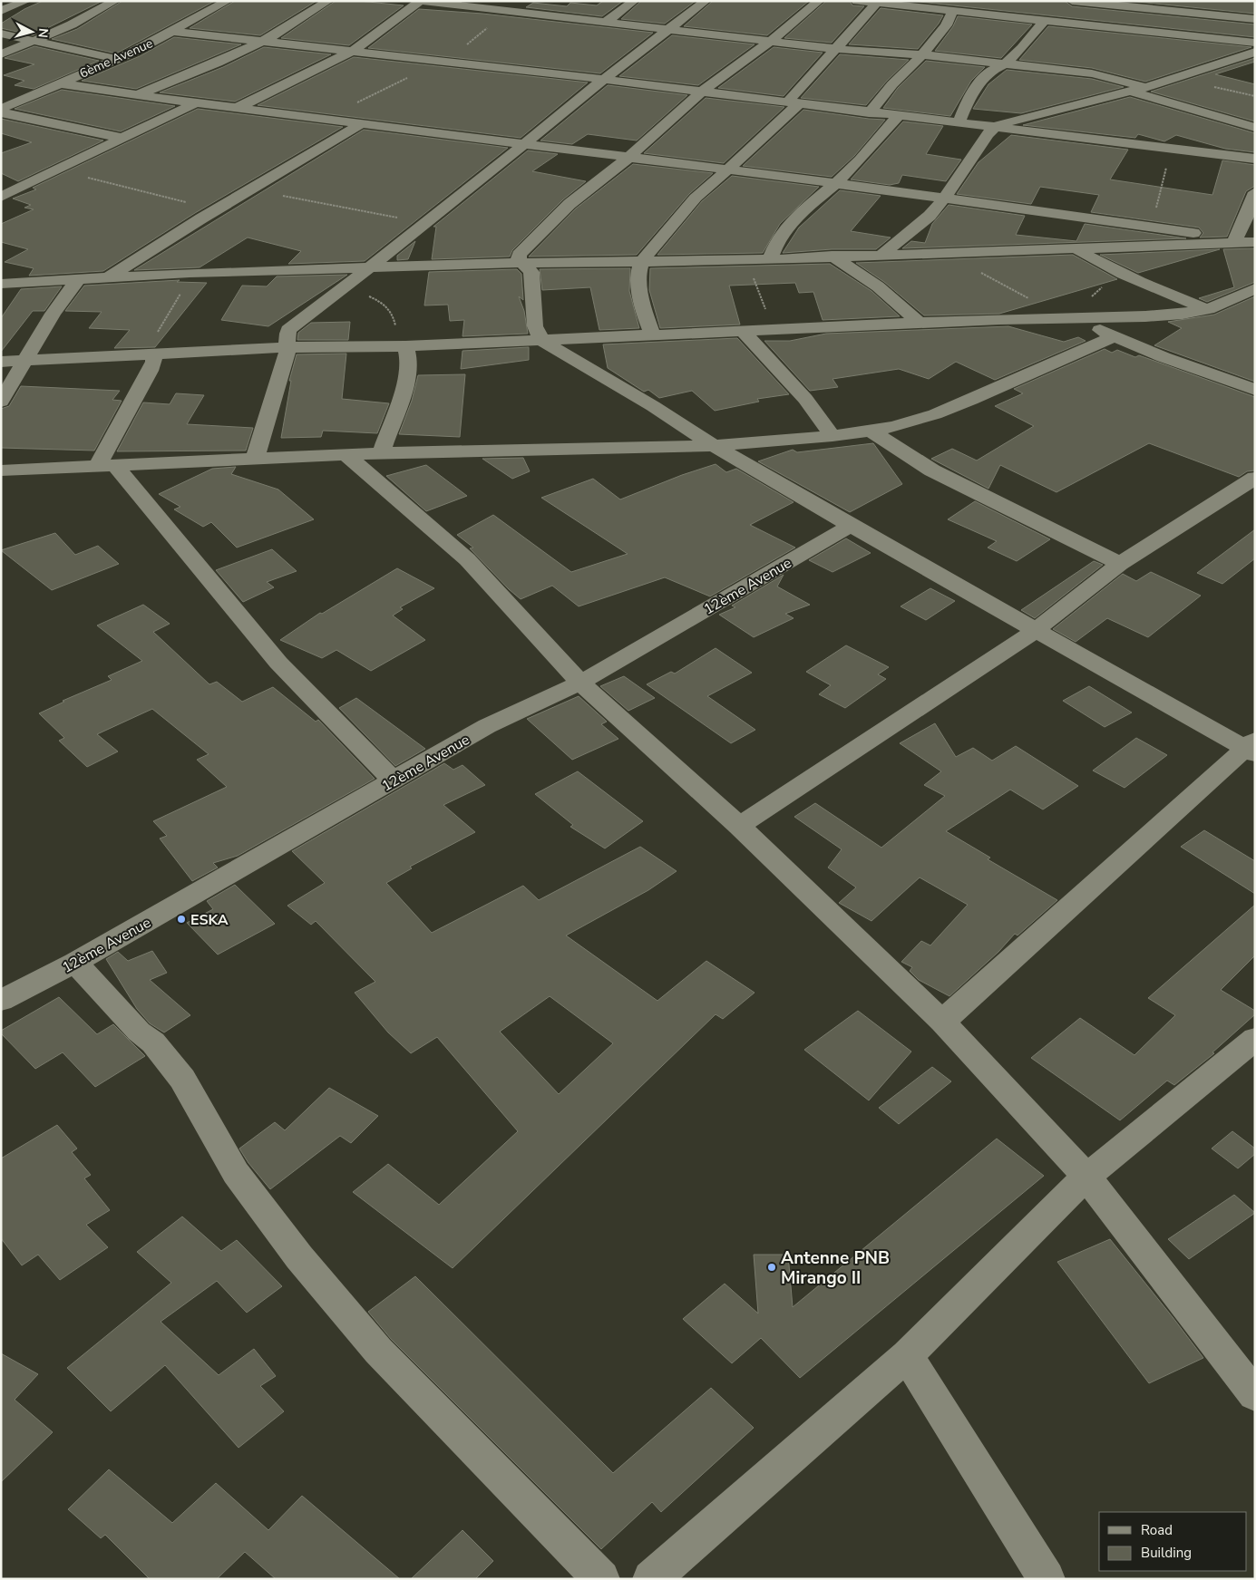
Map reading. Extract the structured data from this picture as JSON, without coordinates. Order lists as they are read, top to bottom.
{
  "streets": {
    "street": ["6ème Avenue", "12ème Avenue"]
  },
  "places": ["ESKA", "Antenne PNB Mirango II"],
  "legend": ["Road", "Building"],
  "north": "right"
}
